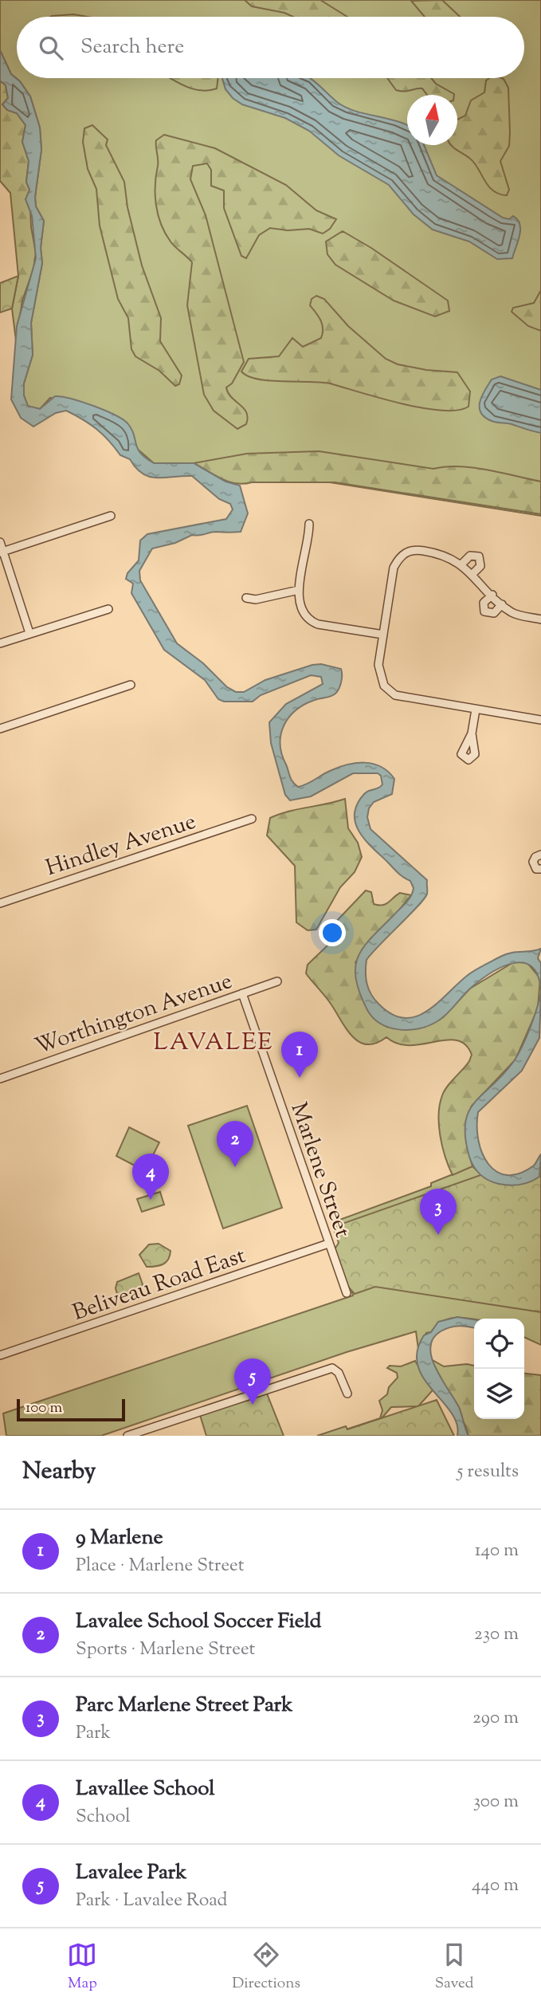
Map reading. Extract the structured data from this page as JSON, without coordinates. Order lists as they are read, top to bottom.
{
  "streets": {
    "street": [
      "Hindley Avenue",
      "Worthington Avenue",
      "Marlene Street",
      "Beliveau Road East"
    ]
  },
  "crossings": [
    ["Worthington Avenue", "Marlene Street"],
    ["Marlene Street", "Beliveau Road East"]
  ],
  "districts": ["LAVALEE"],
  "scale_bar": "100 m",
  "north": "top",
  "page": {
    "search": "Search here",
    "pins": [
      "1",
      "2",
      "4",
      "3",
      "5"
    ],
    "scale": "100 m",
    "heading": ["Nearby", "5 results"],
    "list": [
      {
        "mark": "1",
        "name": "9 Marlene",
        "note": "Place · Marlene Street",
        "value": "140 m"
      },
      {
        "mark": "2",
        "name": "Lavalee School Soccer Field",
        "note": "Sports · Marlene Street",
        "value": "230 m"
      },
      {
        "mark": "3",
        "name": "Parc Marlene Street Park",
        "note": "Park",
        "value": "290 m"
      },
      {
        "mark": "4",
        "name": "Lavallee School",
        "note": "School",
        "value": "300 m"
      },
      {
        "mark": "5",
        "name": "Lavalee Park",
        "note": "Park · Lavalee Road",
        "value": "440 m"
      }
    ],
    "nav": ["Map", "Directions", "Saved"]
  }
}
